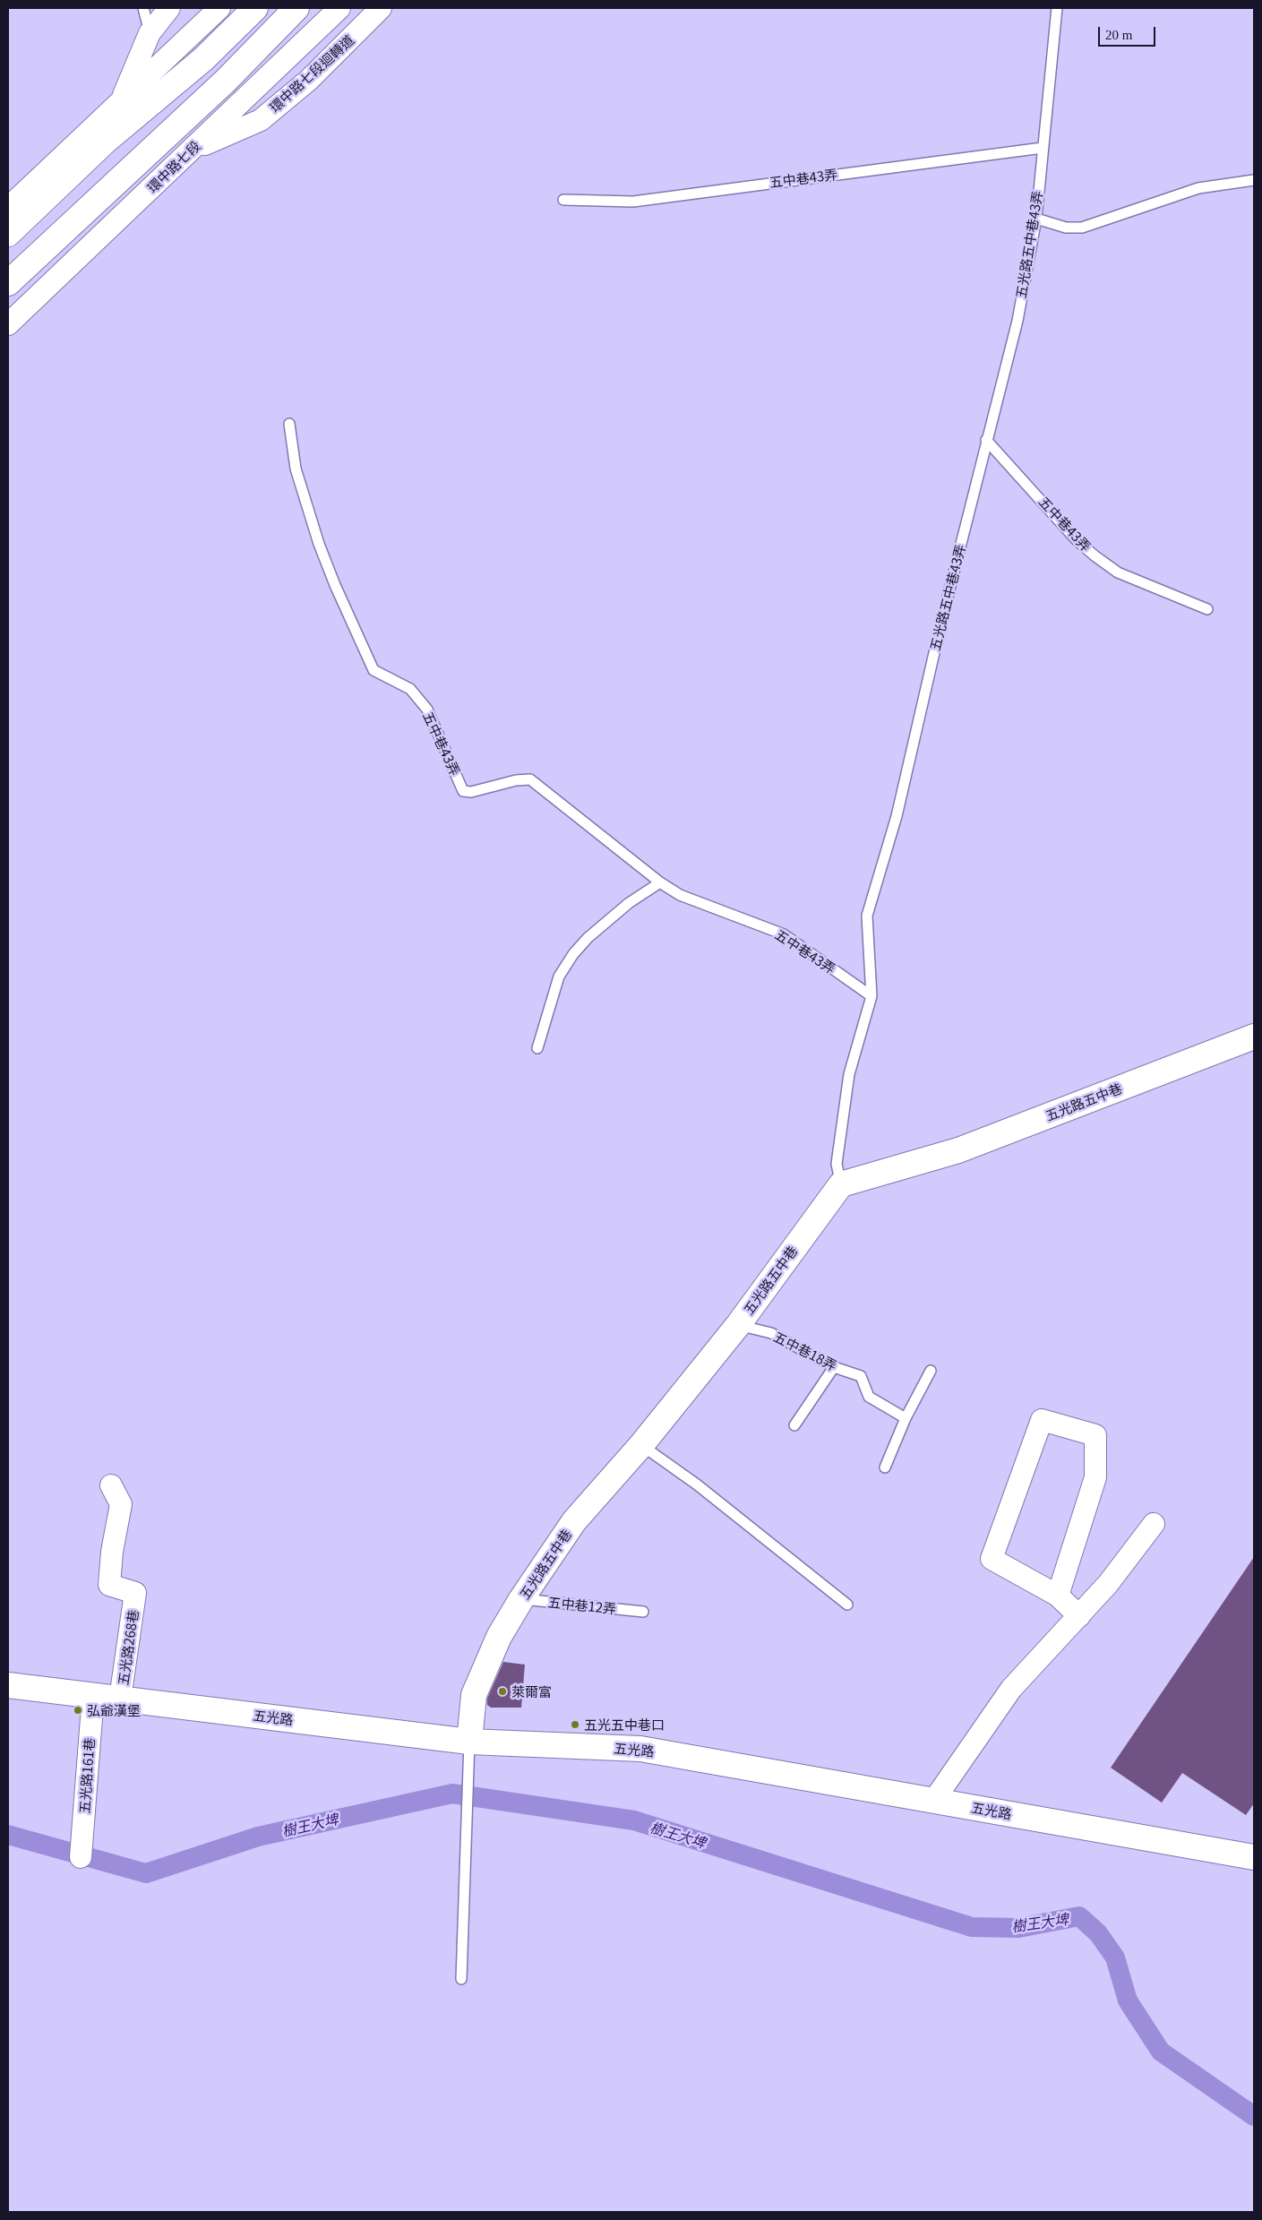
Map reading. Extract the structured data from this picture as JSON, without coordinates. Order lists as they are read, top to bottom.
{
  "streets": {
    "street": [
      "環中路七段迴轉道",
      "環中路七段",
      "五光路五中巷",
      "五光路268巷",
      "五光路",
      "五光路161巷"
    ],
    "lane": [
      "五中巷43弄",
      "五光路五中巷43弄",
      "五中巷18弄",
      "五中巷12弄"
    ]
  },
  "crossings": [
    ["環中路七段迴轉道", "環中路七段"],
    ["五中巷43弄", "五光路五中巷43弄"],
    ["五光路五中巷43弄", "五光路五中巷"],
    ["五光路五中巷", "五中巷18弄"],
    ["五光路五中巷", "五中巷12弄"],
    ["五光路五中巷", "五光路"],
    ["五光路268巷", "五光路"],
    ["五光路", "五光路161巷"]
  ],
  "water": ["樹王大埤"],
  "places": ["萊爾富", "弘爺漢堡", "五光五中巷口"],
  "scale_bar": "20 m"
}
